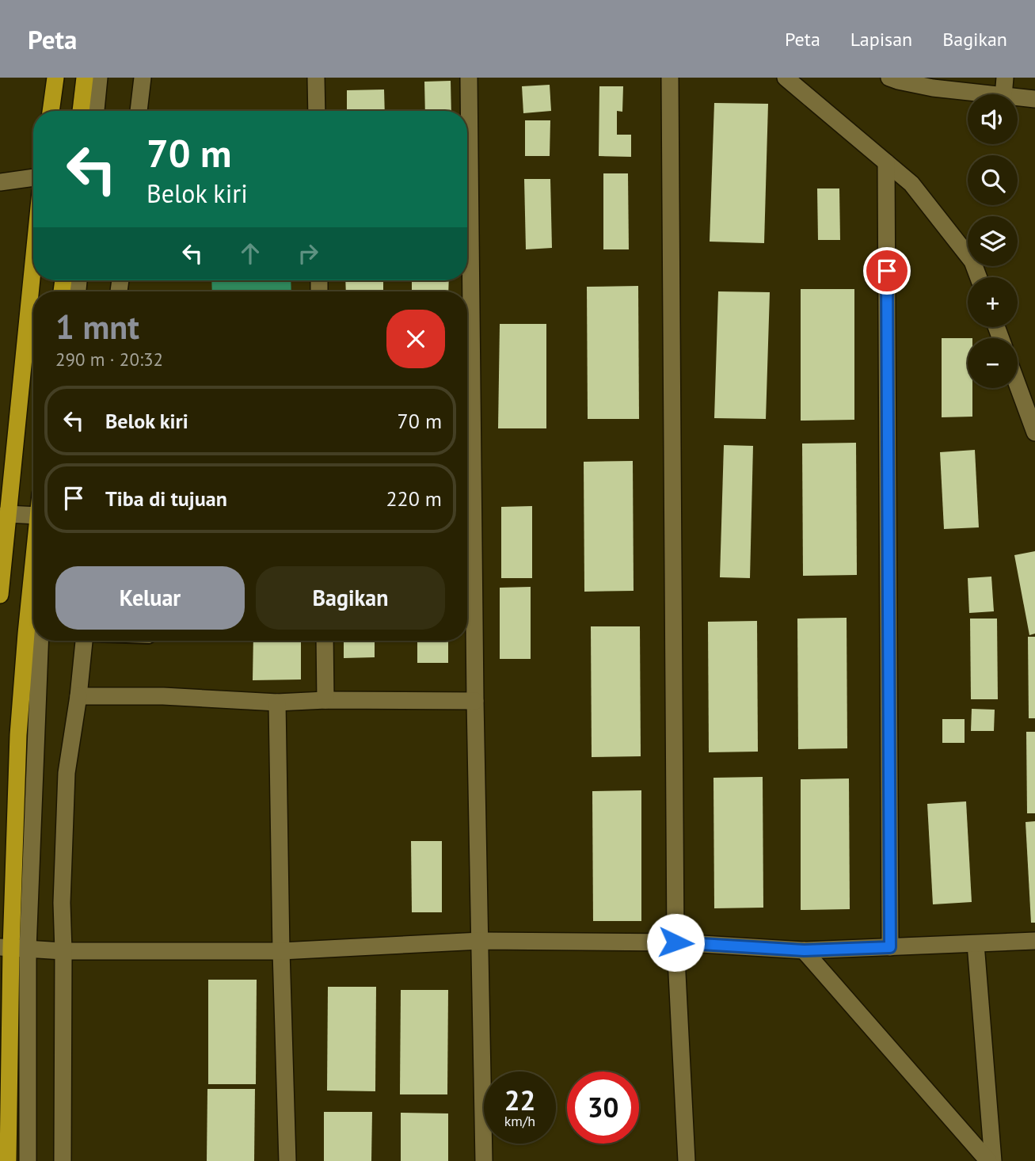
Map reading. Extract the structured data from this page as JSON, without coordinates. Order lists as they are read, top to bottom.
{
  "page": {
    "header": "Peta",
    "nav": ["Peta", "Lapisan", "Bagikan"],
    "map_buttons": ["+", "−"],
    "turn": ["70 m", "Belok kiri"],
    "heading": ["1 mnt", "290 m · 20:32"],
    "list": [
      {
        "name": "Belok kiri",
        "value": "70 m"
      },
      {
        "name": "Tiba di tujuan",
        "value": "220 m"
      }
    ],
    "buttons": ["Keluar", "Bagikan"],
    "speed": "22 km/h",
    "limit": "30"
  }
}
